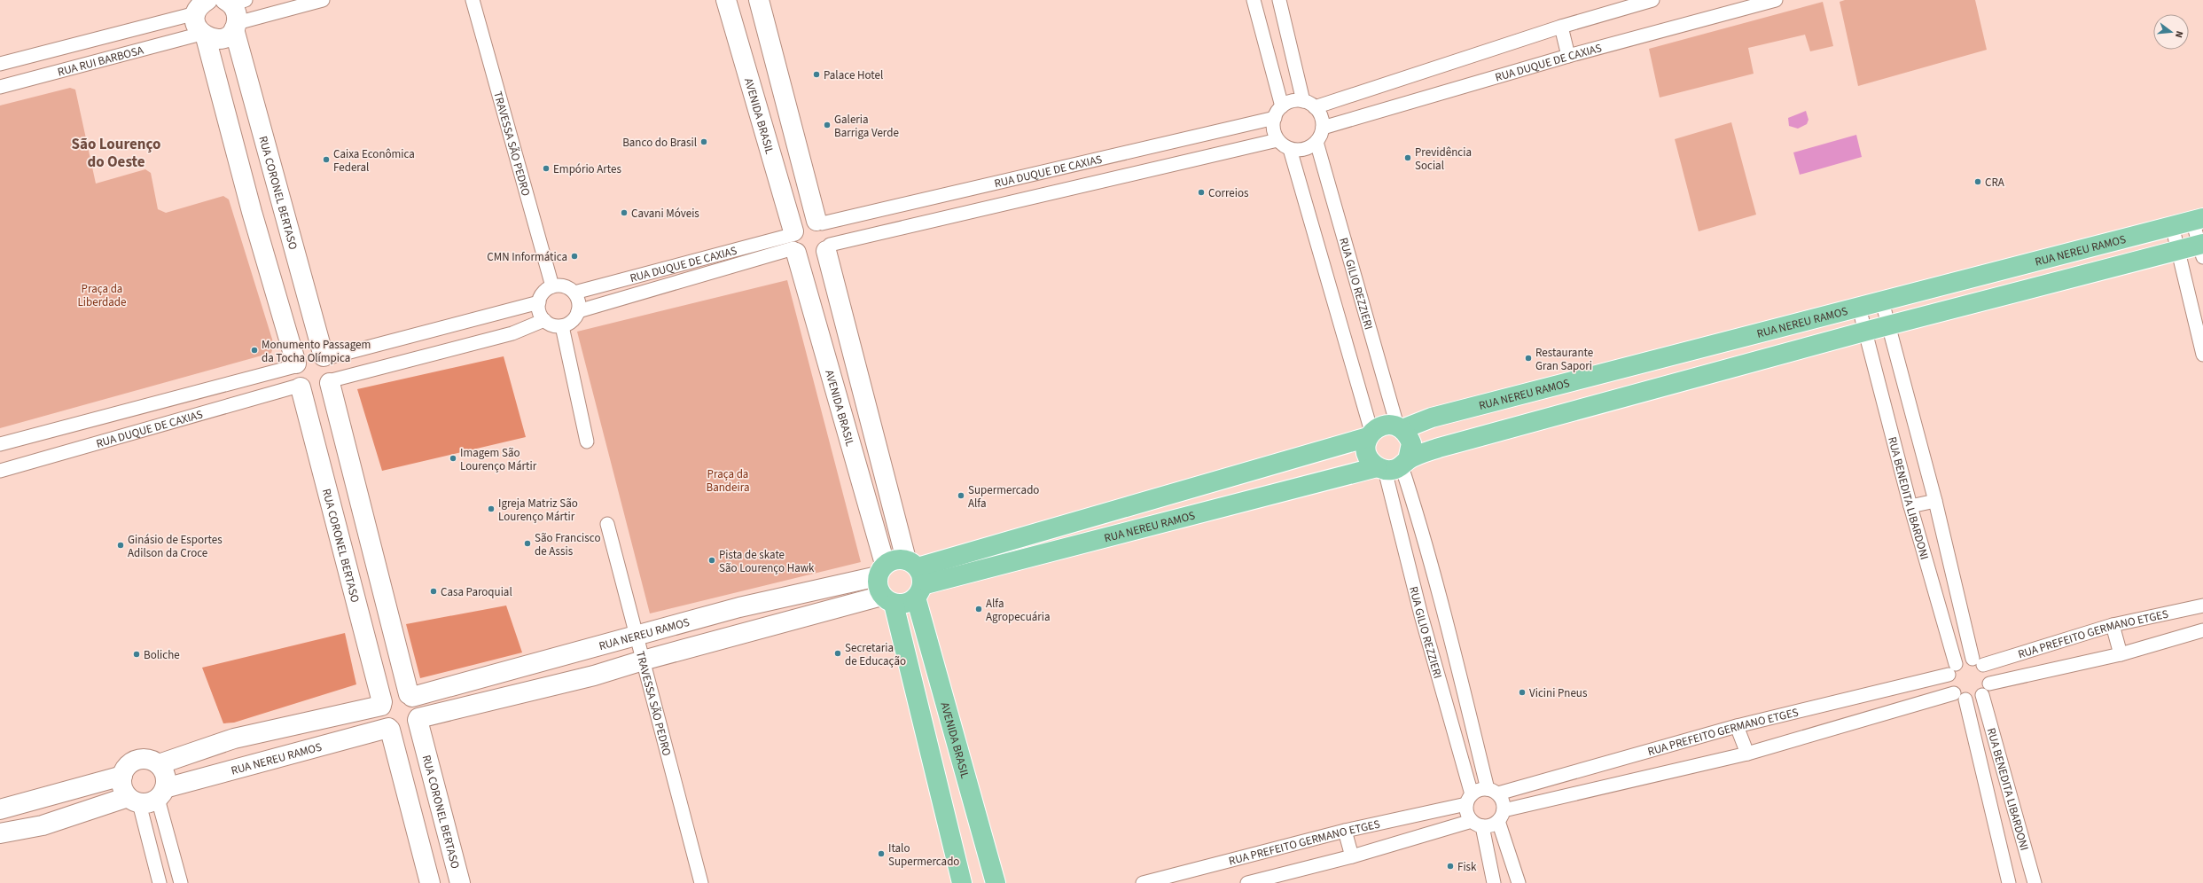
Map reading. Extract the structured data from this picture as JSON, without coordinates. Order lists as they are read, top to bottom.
{
  "streets": {
    "main road": ["AVENIDA BRASIL", "RUA NEREU RAMOS"],
    "street": [
      "RUA RUI BARBOSA",
      "RUA DUQUE DE CAXIAS",
      "TRAVESSA SÃO PEDRO",
      "RUA CORONEL BERTASO",
      "RUA GILIO REZZIERI",
      "RUA BENEDITA LIBARDONI",
      "RUA PREFEITO GERMANO ETGES"
    ]
  },
  "crossings": [
    ["RUA DUQUE DE CAXIAS", "AVENIDA BRASIL"],
    ["RUA DUQUE DE CAXIAS", "TRAVESSA SÃO PEDRO"],
    ["RUA DUQUE DE CAXIAS", "RUA CORONEL BERTASO"],
    ["RUA DUQUE DE CAXIAS", "RUA GILIO REZZIERI"],
    ["AVENIDA BRASIL", "RUA NEREU RAMOS"],
    ["TRAVESSA SÃO PEDRO", "RUA NEREU RAMOS"],
    ["RUA CORONEL BERTASO", "RUA NEREU RAMOS"],
    ["RUA NEREU RAMOS", "RUA GILIO REZZIERI"],
    ["RUA NEREU RAMOS", "RUA BENEDITA LIBARDONI"],
    ["RUA GILIO REZZIERI", "RUA PREFEITO GERMANO ETGES"],
    ["RUA BENEDITA LIBARDONI", "RUA PREFEITO GERMANO ETGES"]
  ],
  "districts": ["São Lourenço do Oeste"],
  "parks": ["Praça da Liberdade", "Praça da Bandeira"],
  "places": [
    "Palace Hotel",
    "Galeria Barriga Verde",
    "Banco do Brasil",
    "Previdência Social",
    "Caixa Econômica Federal",
    "Empório Artes",
    "CRA",
    "Correios",
    "Cavani Móveis",
    "CMN Informática",
    "Monumento Passagem da Tocha Olímpica",
    "Restaurante Gran Sapori",
    "Imagem São Lourenço Mártir",
    "Supermercado Alfa",
    "Igreja Matriz São Lourenço Mártir",
    "São Francisco de Assis",
    "Ginásio de Esportes Adilson da Croce",
    "Pista de skate São Lourenço Hawk",
    "Casa Paroquial",
    "Alfa Agropecuária",
    "Secretaria de Educação",
    "Boliche",
    "Vicini Pneus",
    "Italo Supermercado",
    "Fisk"
  ],
  "north": "right"
}
